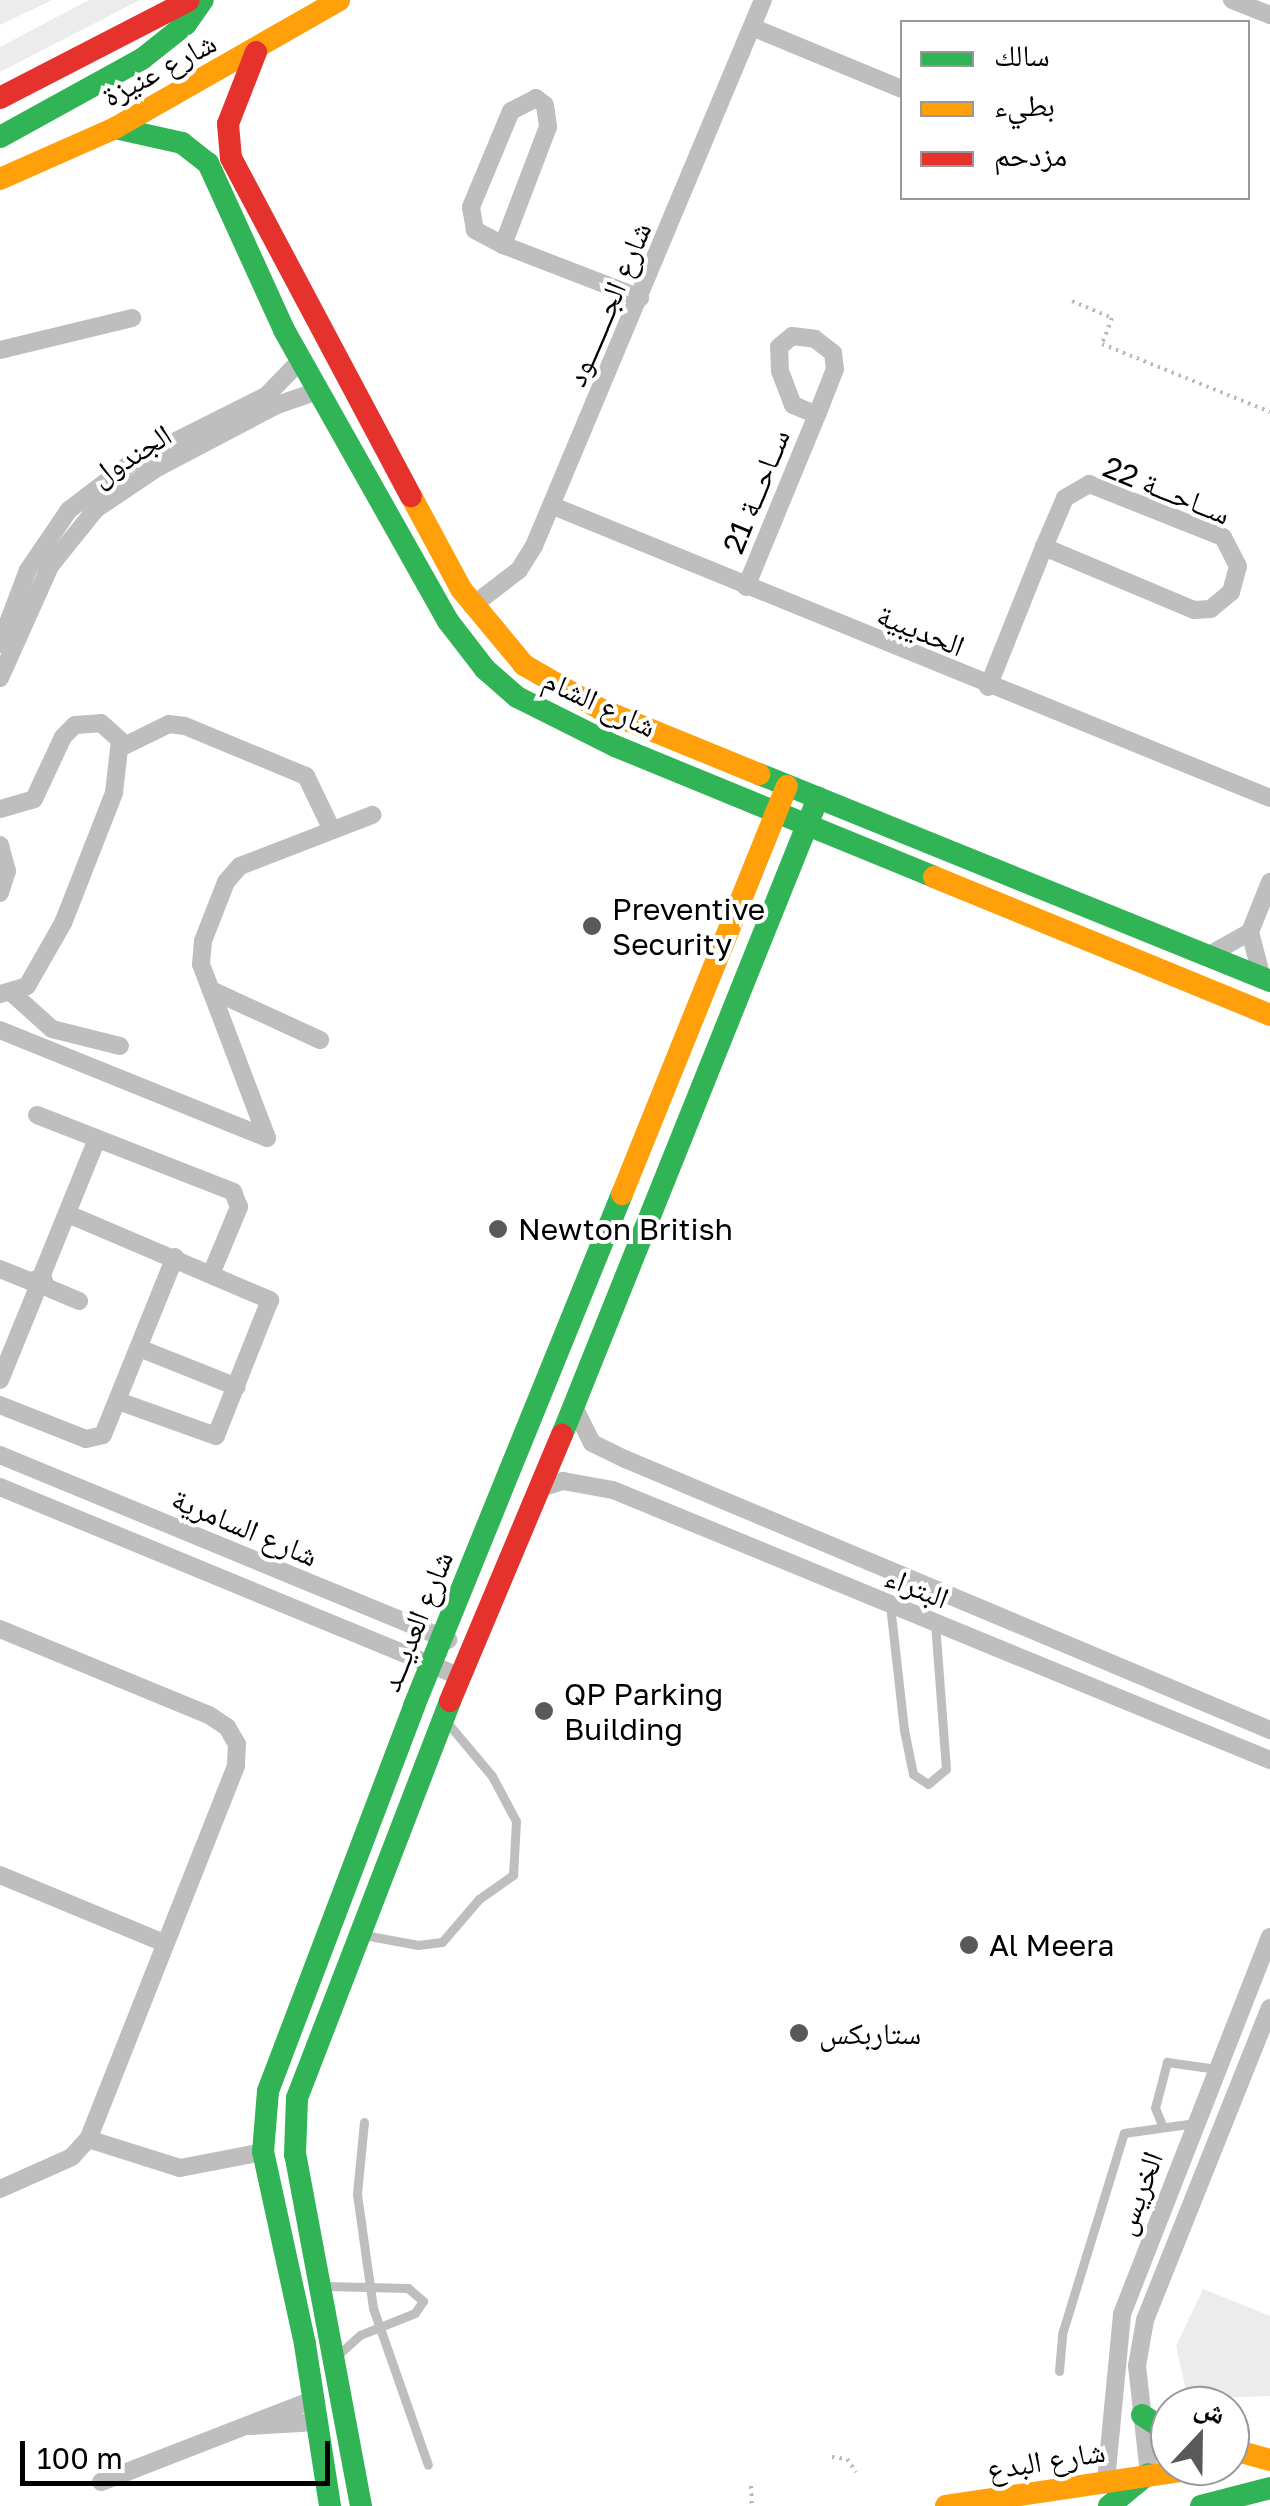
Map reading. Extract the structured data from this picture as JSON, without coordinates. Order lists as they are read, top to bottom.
{
  "streets": {
    "main road": [
      "شارع عنيزة",
      "شارع الشام",
      "شارع العديـــد",
      "شارع البدع"
    ],
    "street": [
      "شارع الجــــــــود",
      "الجندول",
      "ســاحـــة 22",
      "ســاحـــة 21",
      "الحديبية",
      "شارع السامرية",
      "البتراء",
      "الخريس"
    ]
  },
  "crossings": [
    ["شارع الجــــــــود", "الحديبية"],
    ["شارع الجــــــــود", "شارع الشام"],
    ["الجندول", "شارع الشام"],
    ["ســاحـــة 22", "الحديبية"],
    ["ســاحـــة 21", "الحديبية"],
    ["شارع الشام", "شارع العديـــد"],
    ["شارع السامرية", "شارع العديـــد"],
    ["البتراء", "شارع العديـــد"],
    ["الخريس", "شارع البدع"]
  ],
  "places": [
    "Preventive Security",
    "Newton British",
    "QP Parking Building",
    "Al Meera",
    "ستاربكس"
  ],
  "legend": ["سالك", "بطيء", "مزدحم"],
  "scale_bar": "100 m",
  "north": "top"
}
